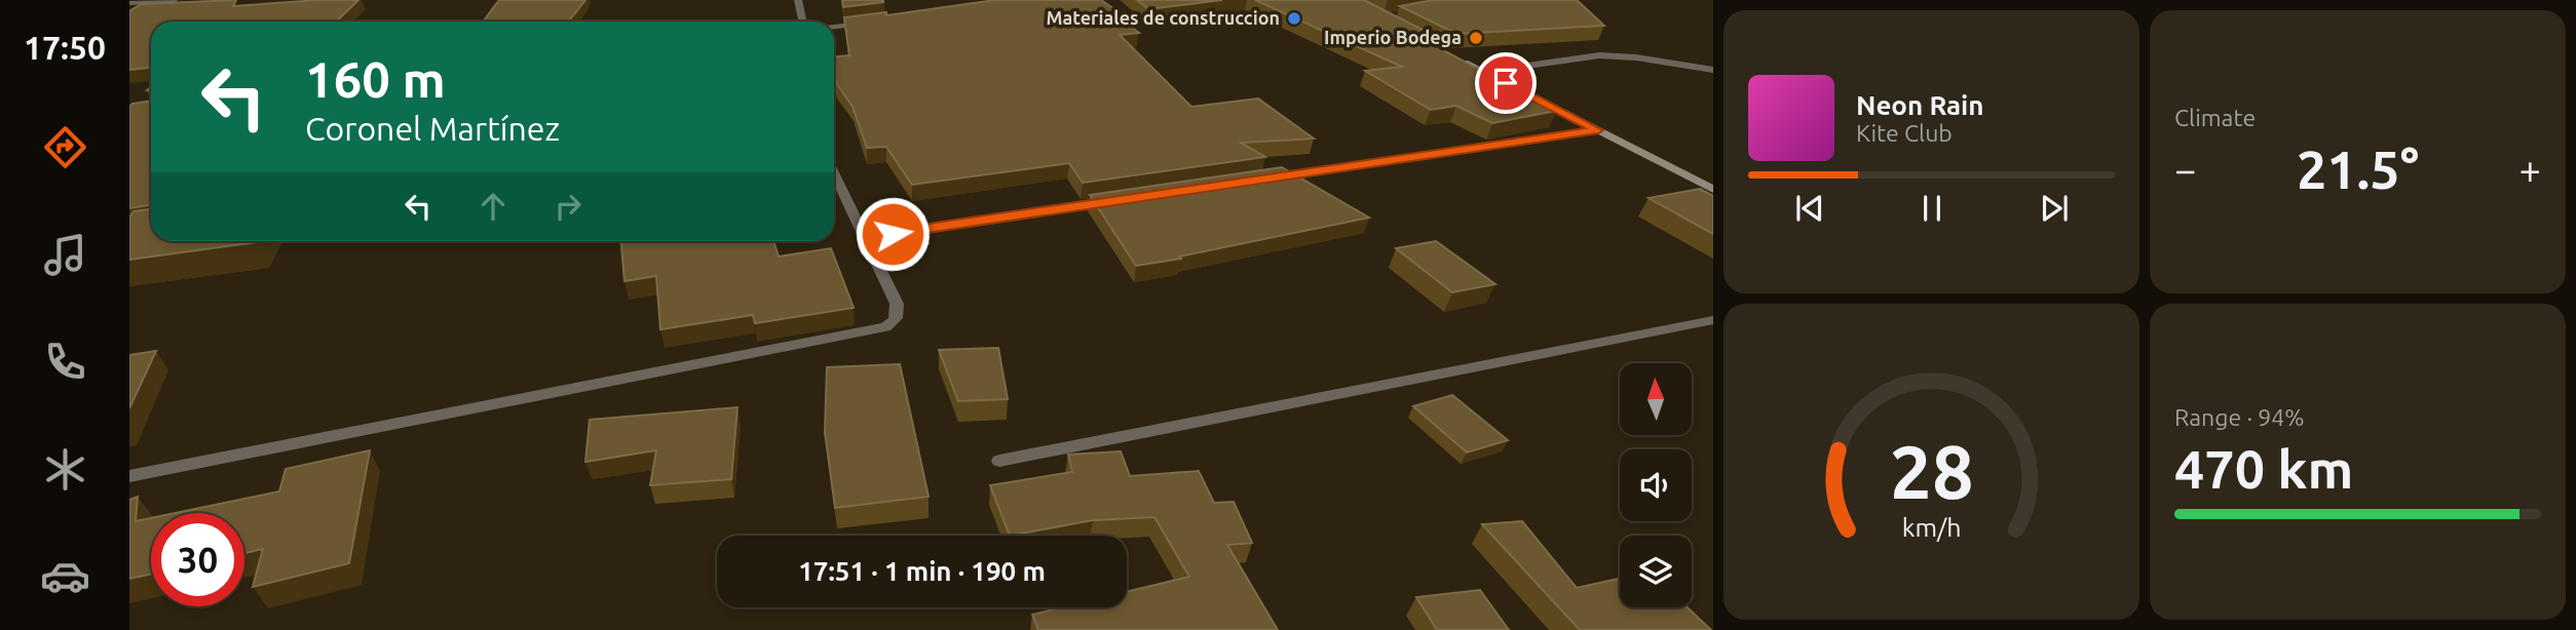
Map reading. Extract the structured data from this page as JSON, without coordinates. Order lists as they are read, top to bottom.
{
  "places": ["Materiales de construccion", "Imperio Bodega"],
  "north": "top",
  "page": {
    "tabs": "17:50",
    "tile": [
      "Climate",
      ["Range · 94%", "470 km"]
    ],
    "turn": ["160 m", "Coronel Martínez"],
    "song": ["Neon Rain", "Kite Club"],
    "heat": ["−", "21.5°", "+"],
    "limit": "30",
    "trip": "17:51 · 1 min · 190 m",
    "gauge": ["28", "km/h"]
  }
}
